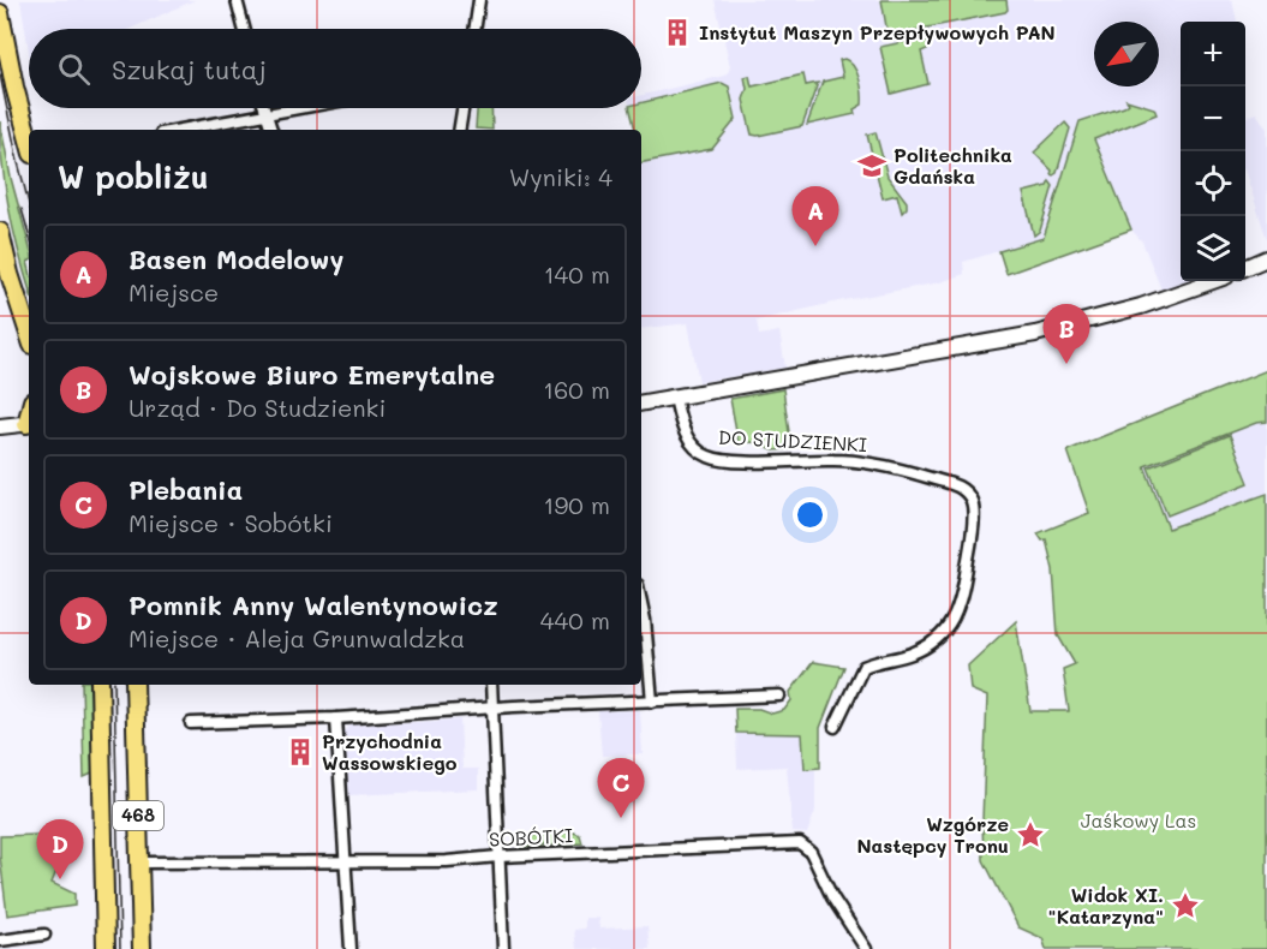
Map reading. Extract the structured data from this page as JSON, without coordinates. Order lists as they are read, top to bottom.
{
  "streets": {
    "main road": ["468"],
    "street": ["DO STUDZIENKI", "SOBÓTKI"]
  },
  "crossings": [
    ["468", "SOBÓTKI"]
  ],
  "parks": ["Jaśkowy Las"],
  "places": {
    "building": ["Instytut Maszyn Przepływowych PAN", "Przychodnia Wassowskiego"],
    "school or university": ["Politechnika Gdańska"],
    "place": ["Wzgórze Następcy Tronu", "Widok XI. \"Katarzyna\""]
  },
  "north": "bottom left",
  "page": {
    "map_buttons": ["+", "−"],
    "search": "Szukaj tutaj",
    "heading": ["W pobliżu", "Wyniki: 4"],
    "pins": [
      "A",
      "B",
      "C",
      "D"
    ],
    "list": [
      {
        "mark": "A",
        "name": "Basen Modelowy",
        "note": "Miejsce",
        "value": "140 m"
      },
      {
        "mark": "B",
        "name": "Wojskowe Biuro Emerytalne",
        "note": "Urząd · Do Studzienki",
        "value": "160 m"
      },
      {
        "mark": "C",
        "name": "Plebania",
        "note": "Miejsce · Sobótki",
        "value": "190 m"
      },
      {
        "mark": "D",
        "name": "Pomnik Anny Walentynowicz",
        "note": "Miejsce · Aleja Grunwaldzka",
        "value": "440 m"
      }
    ]
  }
}
